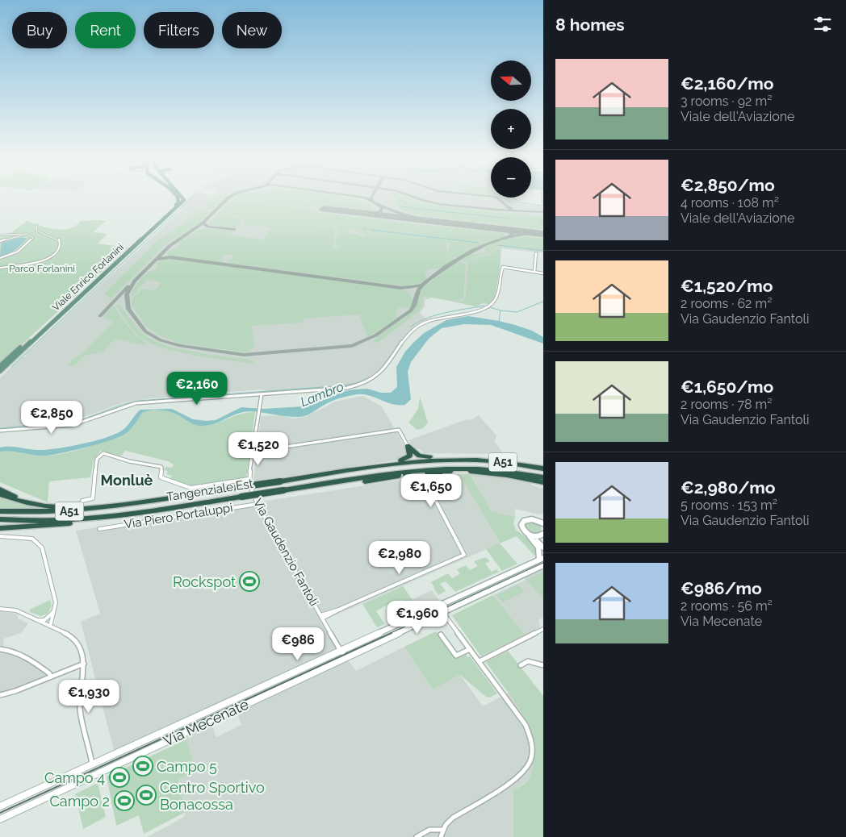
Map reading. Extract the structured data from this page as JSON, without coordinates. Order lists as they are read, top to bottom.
{
  "streets": {
    "highway": ["A51", "Tangenziale Est"],
    "main road": ["Viale Enrico Forlanini", "Via Mecenate"],
    "street": ["Via Piero Portaluppi", "Via Gaudenzio Fantoli"]
  },
  "crossings": [
    ["Via Piero Portaluppi", "Via Gaudenzio Fantoli"],
    ["Via Gaudenzio Fantoli", "Via Mecenate"]
  ],
  "districts": ["Monluè"],
  "water": ["Lambro"],
  "parks": ["Parco Forlanini"],
  "places": {
    "sports": [
      "Rockspot",
      "Campo 5",
      "Campo 4",
      "Centro Sportivo Bonacossa",
      "Campo 2"
    ]
  },
  "north": "left",
  "page": {
    "heading": "8 homes",
    "chip": [
      "Buy",
      "Rent",
      "Filters",
      "New"
    ],
    "list": [
      {
        "name": "€2,160/mo",
        "note": "3 rooms · 92 m² · Viale dell'Aviazione"
      },
      {
        "name": "€2,850/mo",
        "note": "4 rooms · 108 m² · Viale dell'Aviazione"
      },
      {
        "name": "€1,520/mo",
        "note": "2 rooms · 62 m² · Via Gaudenzio Fantoli"
      },
      {
        "name": "€1,650/mo",
        "note": "2 rooms · 78 m² · Via Gaudenzio Fantoli"
      },
      {
        "name": "€2,980/mo",
        "note": "5 rooms · 153 m² · Via Gaudenzio Fantoli"
      },
      {
        "name": "€986/mo",
        "note": "2 rooms · 56 m² · Via Mecenate"
      }
    ],
    "map_buttons": ["+", "−"],
    "price": [
      "€2,160",
      "€2,850",
      "€1,520",
      "€1,650",
      "€2,980",
      "€1,960",
      "€986",
      "€1,930"
    ]
  }
}
